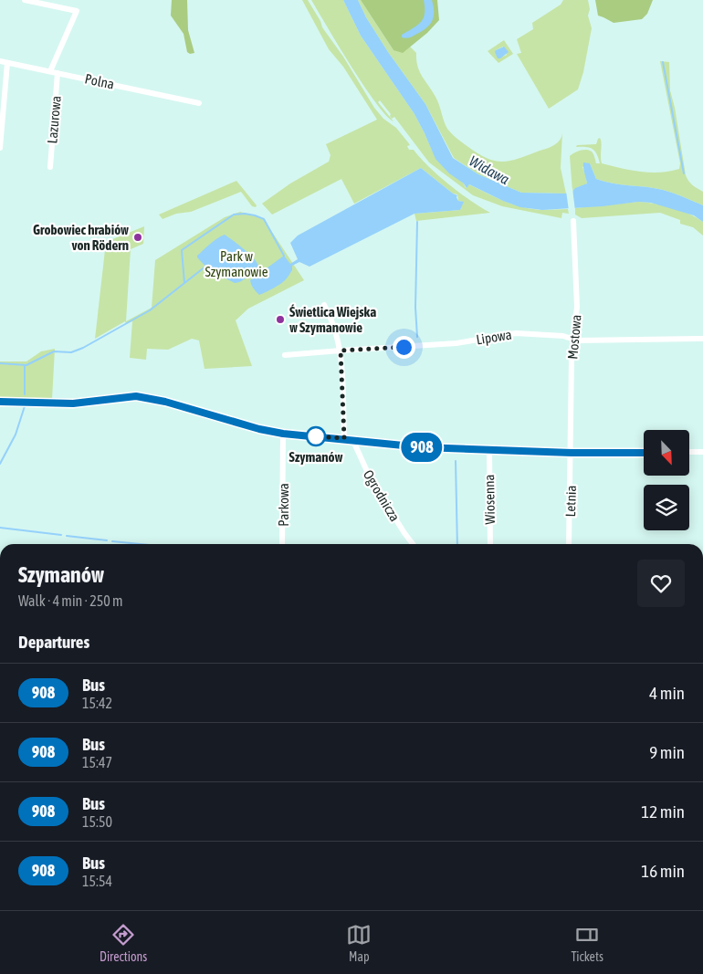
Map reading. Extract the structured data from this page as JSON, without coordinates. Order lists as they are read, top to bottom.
{
  "streets": {
    "street": [
      "Polna",
      "Lazurowa",
      "Lipowa",
      "Mostowa",
      "Ogrodnicza",
      "Wiosenna",
      "Letnia",
      "Parkowa"
    ]
  },
  "crossings": [
    ["Polna", "Lazurowa"],
    ["Lipowa", "Mostowa"],
    ["Lipowa", "Ogrodnicza"],
    ["Mostowa", "Letnia"]
  ],
  "water": ["Widawa"],
  "parks": ["Park w Szymanowie"],
  "places": ["Grobowiec hrabiów von Rödern", "Świetlica Wiejska w Szymanowie", "Szymanów"],
  "lines": ["bus line 908"],
  "north": "bottom right",
  "page": {
    "on_map": "908",
    "heading": [
      ["Szymanów", "Walk · 4 min · 250 m"],
      "Departures"
    ],
    "list": [
      {
        "mark": "908",
        "name": "Bus",
        "note": "15:42",
        "value": "4 min"
      },
      {
        "mark": "908",
        "name": "Bus",
        "note": "15:47",
        "value": "9 min"
      },
      {
        "mark": "908",
        "name": "Bus",
        "note": "15:50",
        "value": "12 min"
      },
      {
        "mark": "908",
        "name": "Bus",
        "note": "15:54",
        "value": "16 min"
      }
    ],
    "tabs": ["Directions", "Map", "Tickets"]
  }
}
